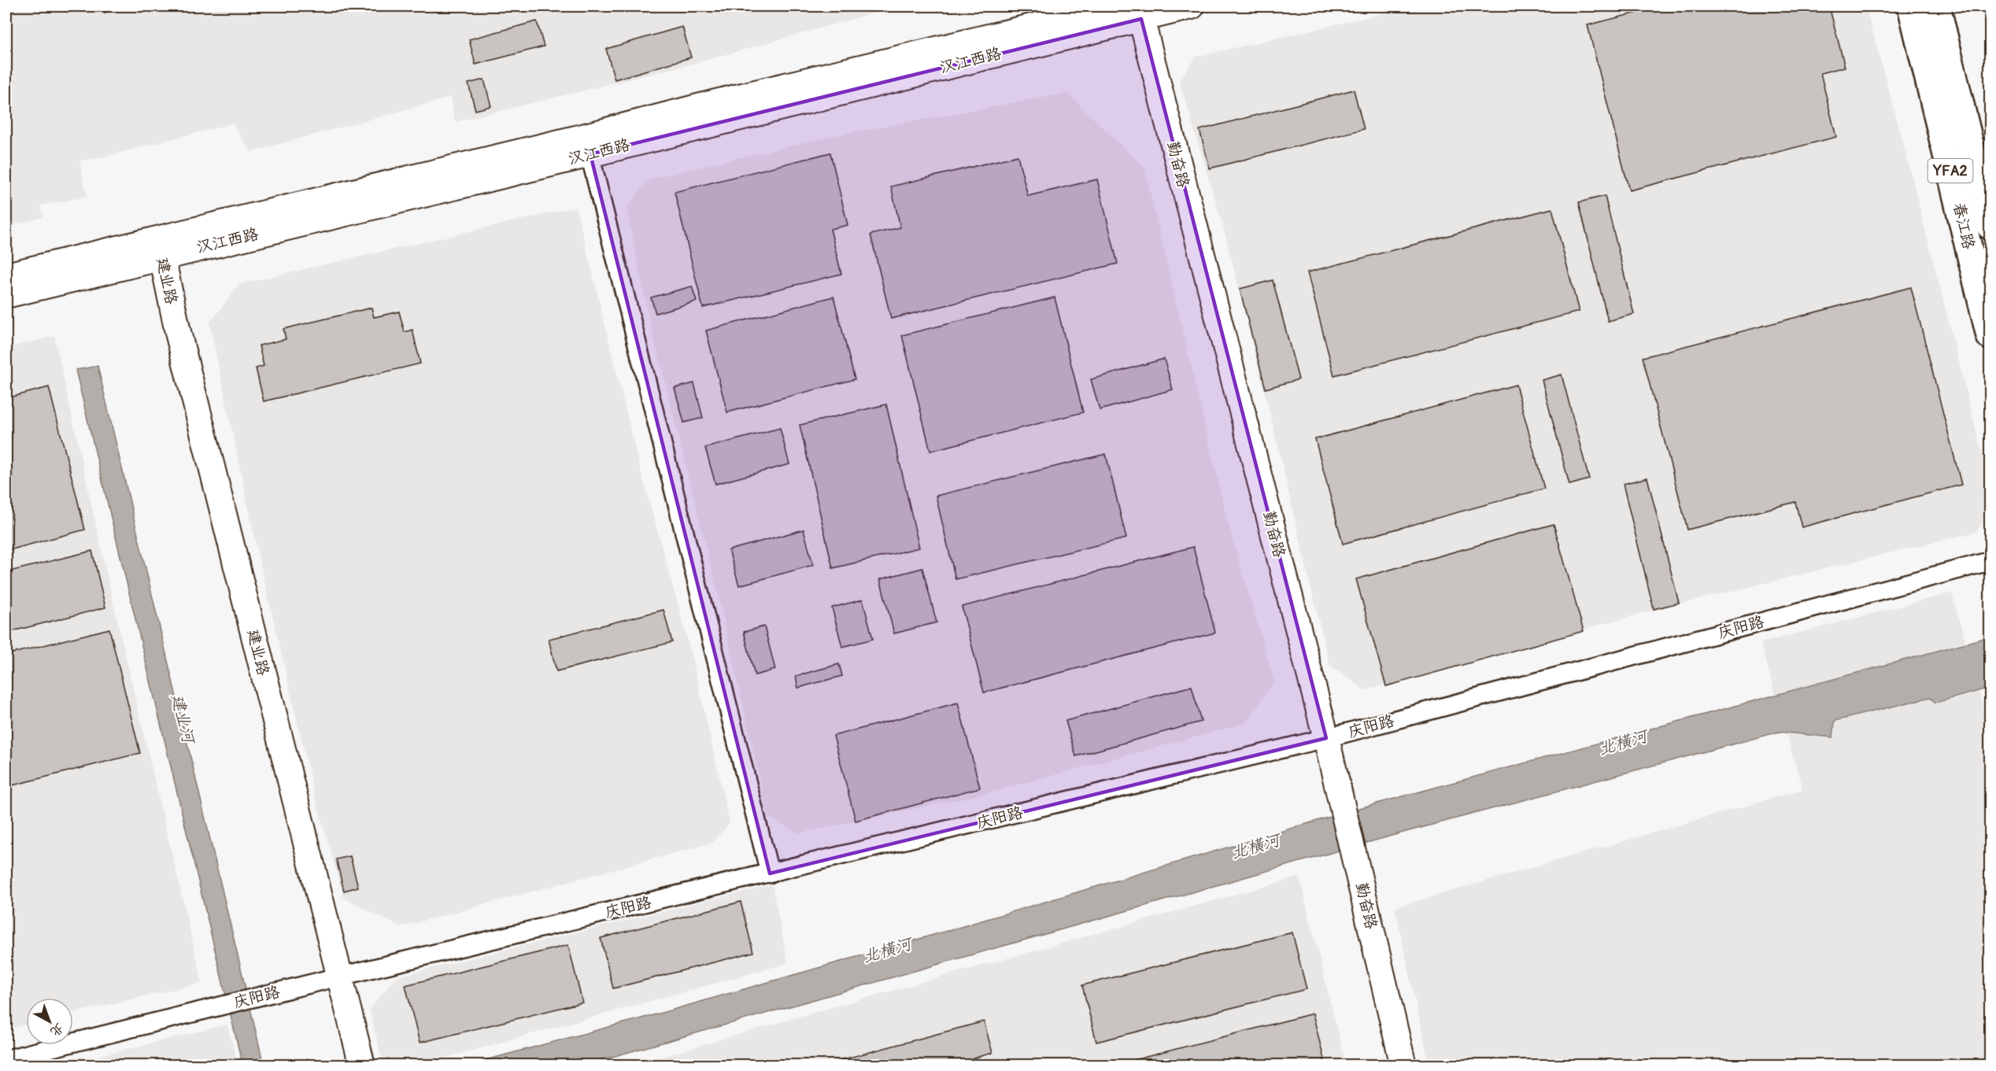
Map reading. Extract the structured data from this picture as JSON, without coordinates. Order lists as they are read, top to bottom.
{
  "streets": {
    "main road": [
      "汉江西路",
      "勤奋路",
      "YFA2",
      "春江路",
      "建业路"
    ],
    "street": ["庆阳路"]
  },
  "crossings": [
    ["汉江西路", "勤奋路"],
    ["汉江西路", "建业路"],
    ["勤奋路", "庆阳路"],
    ["建业路", "庆阳路"]
  ],
  "water": ["建业河", "北横河"],
  "north": "bottom right"
}
